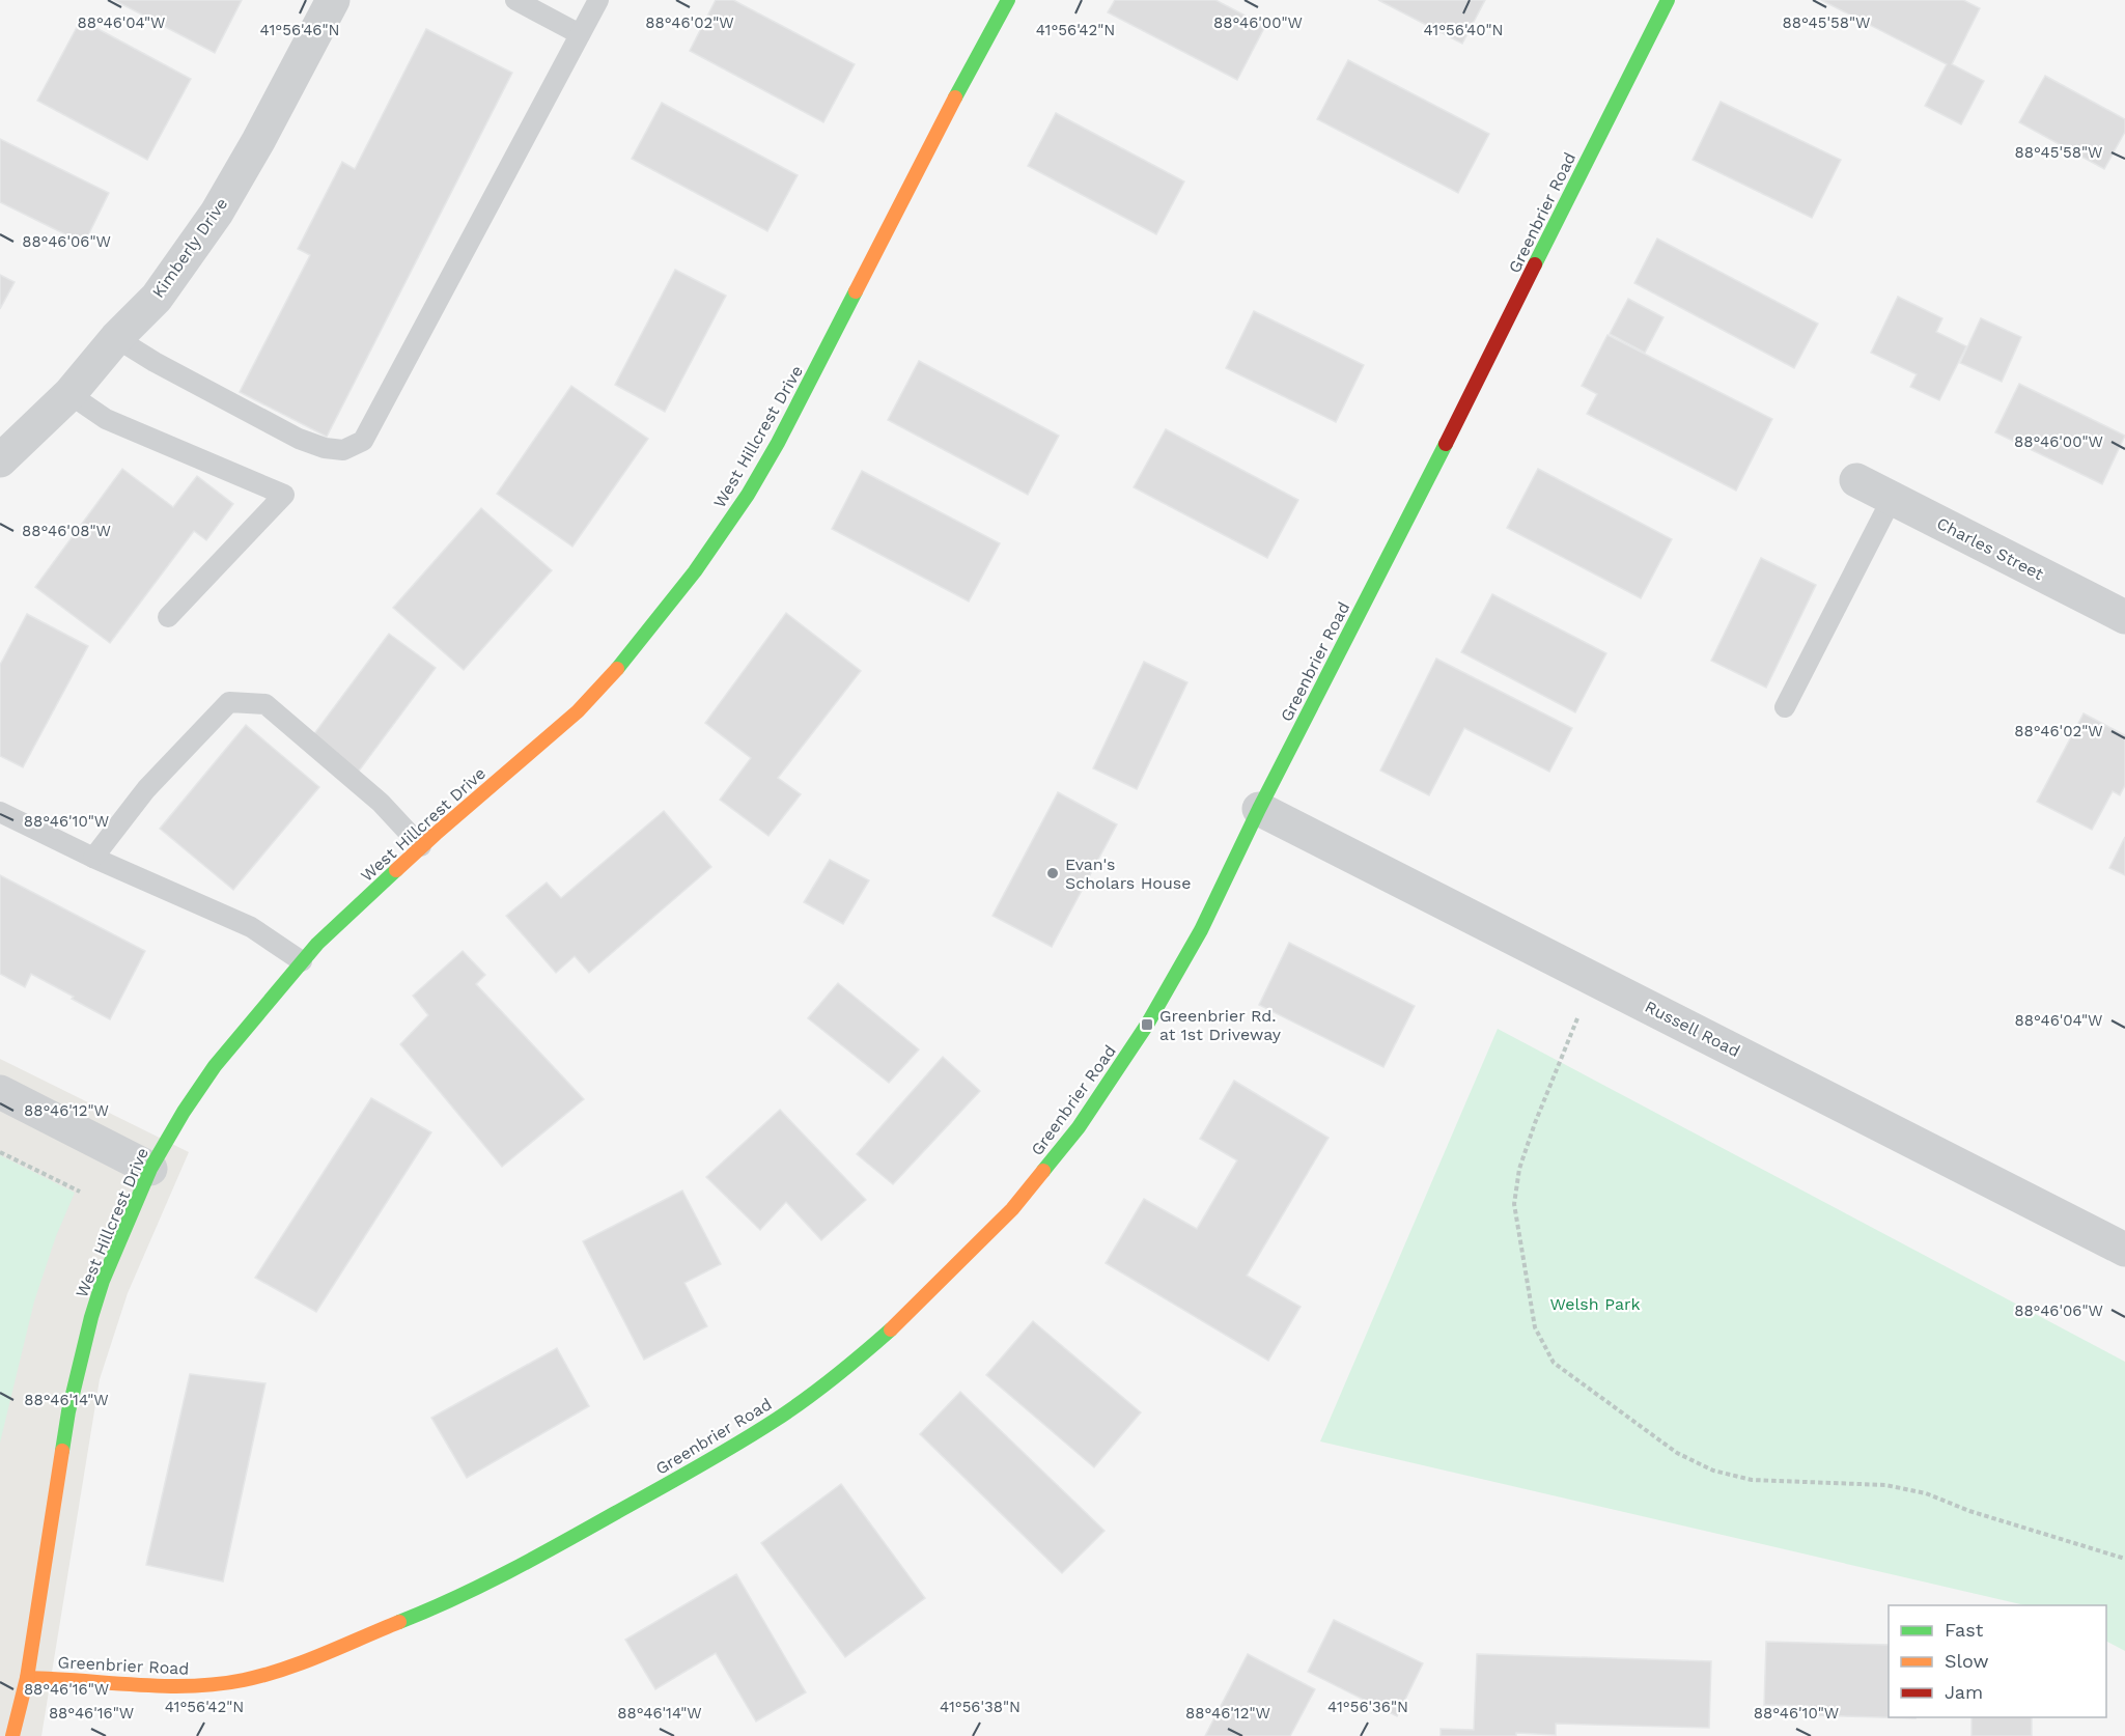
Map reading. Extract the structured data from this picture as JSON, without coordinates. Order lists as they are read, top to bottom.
{
  "streets": {
    "street": [
      "Greenbrier Road",
      "Kimberly Drive",
      "West Hillcrest Drive",
      "Charles Street",
      "Russell Road"
    ]
  },
  "crossings": [
    ["Greenbrier Road", "West Hillcrest Drive"],
    ["Greenbrier Road", "Russell Road"]
  ],
  "parks": ["Welsh Park"],
  "places": {
    "other": ["Evan's Scholars House"],
    "transit": ["Greenbrier Rd. at 1st Driveway"]
  },
  "legend": ["Fast", "Slow", "Jam"],
  "coordinates": [
    "88°46'04\"W",
    "88°46'02\"W",
    "88°46'00\"W",
    "88°45'58\"W",
    "41°56'46\"N",
    "41°56'42\"N",
    "41°56'40\"N",
    "88°46'06\"W",
    "88°46'08\"W",
    "88°46'10\"W",
    "88°46'12\"W",
    "88°46'14\"W",
    "88°46'16\"W",
    "41°56'38\"N",
    "41°56'36\"N"
  ]
}
